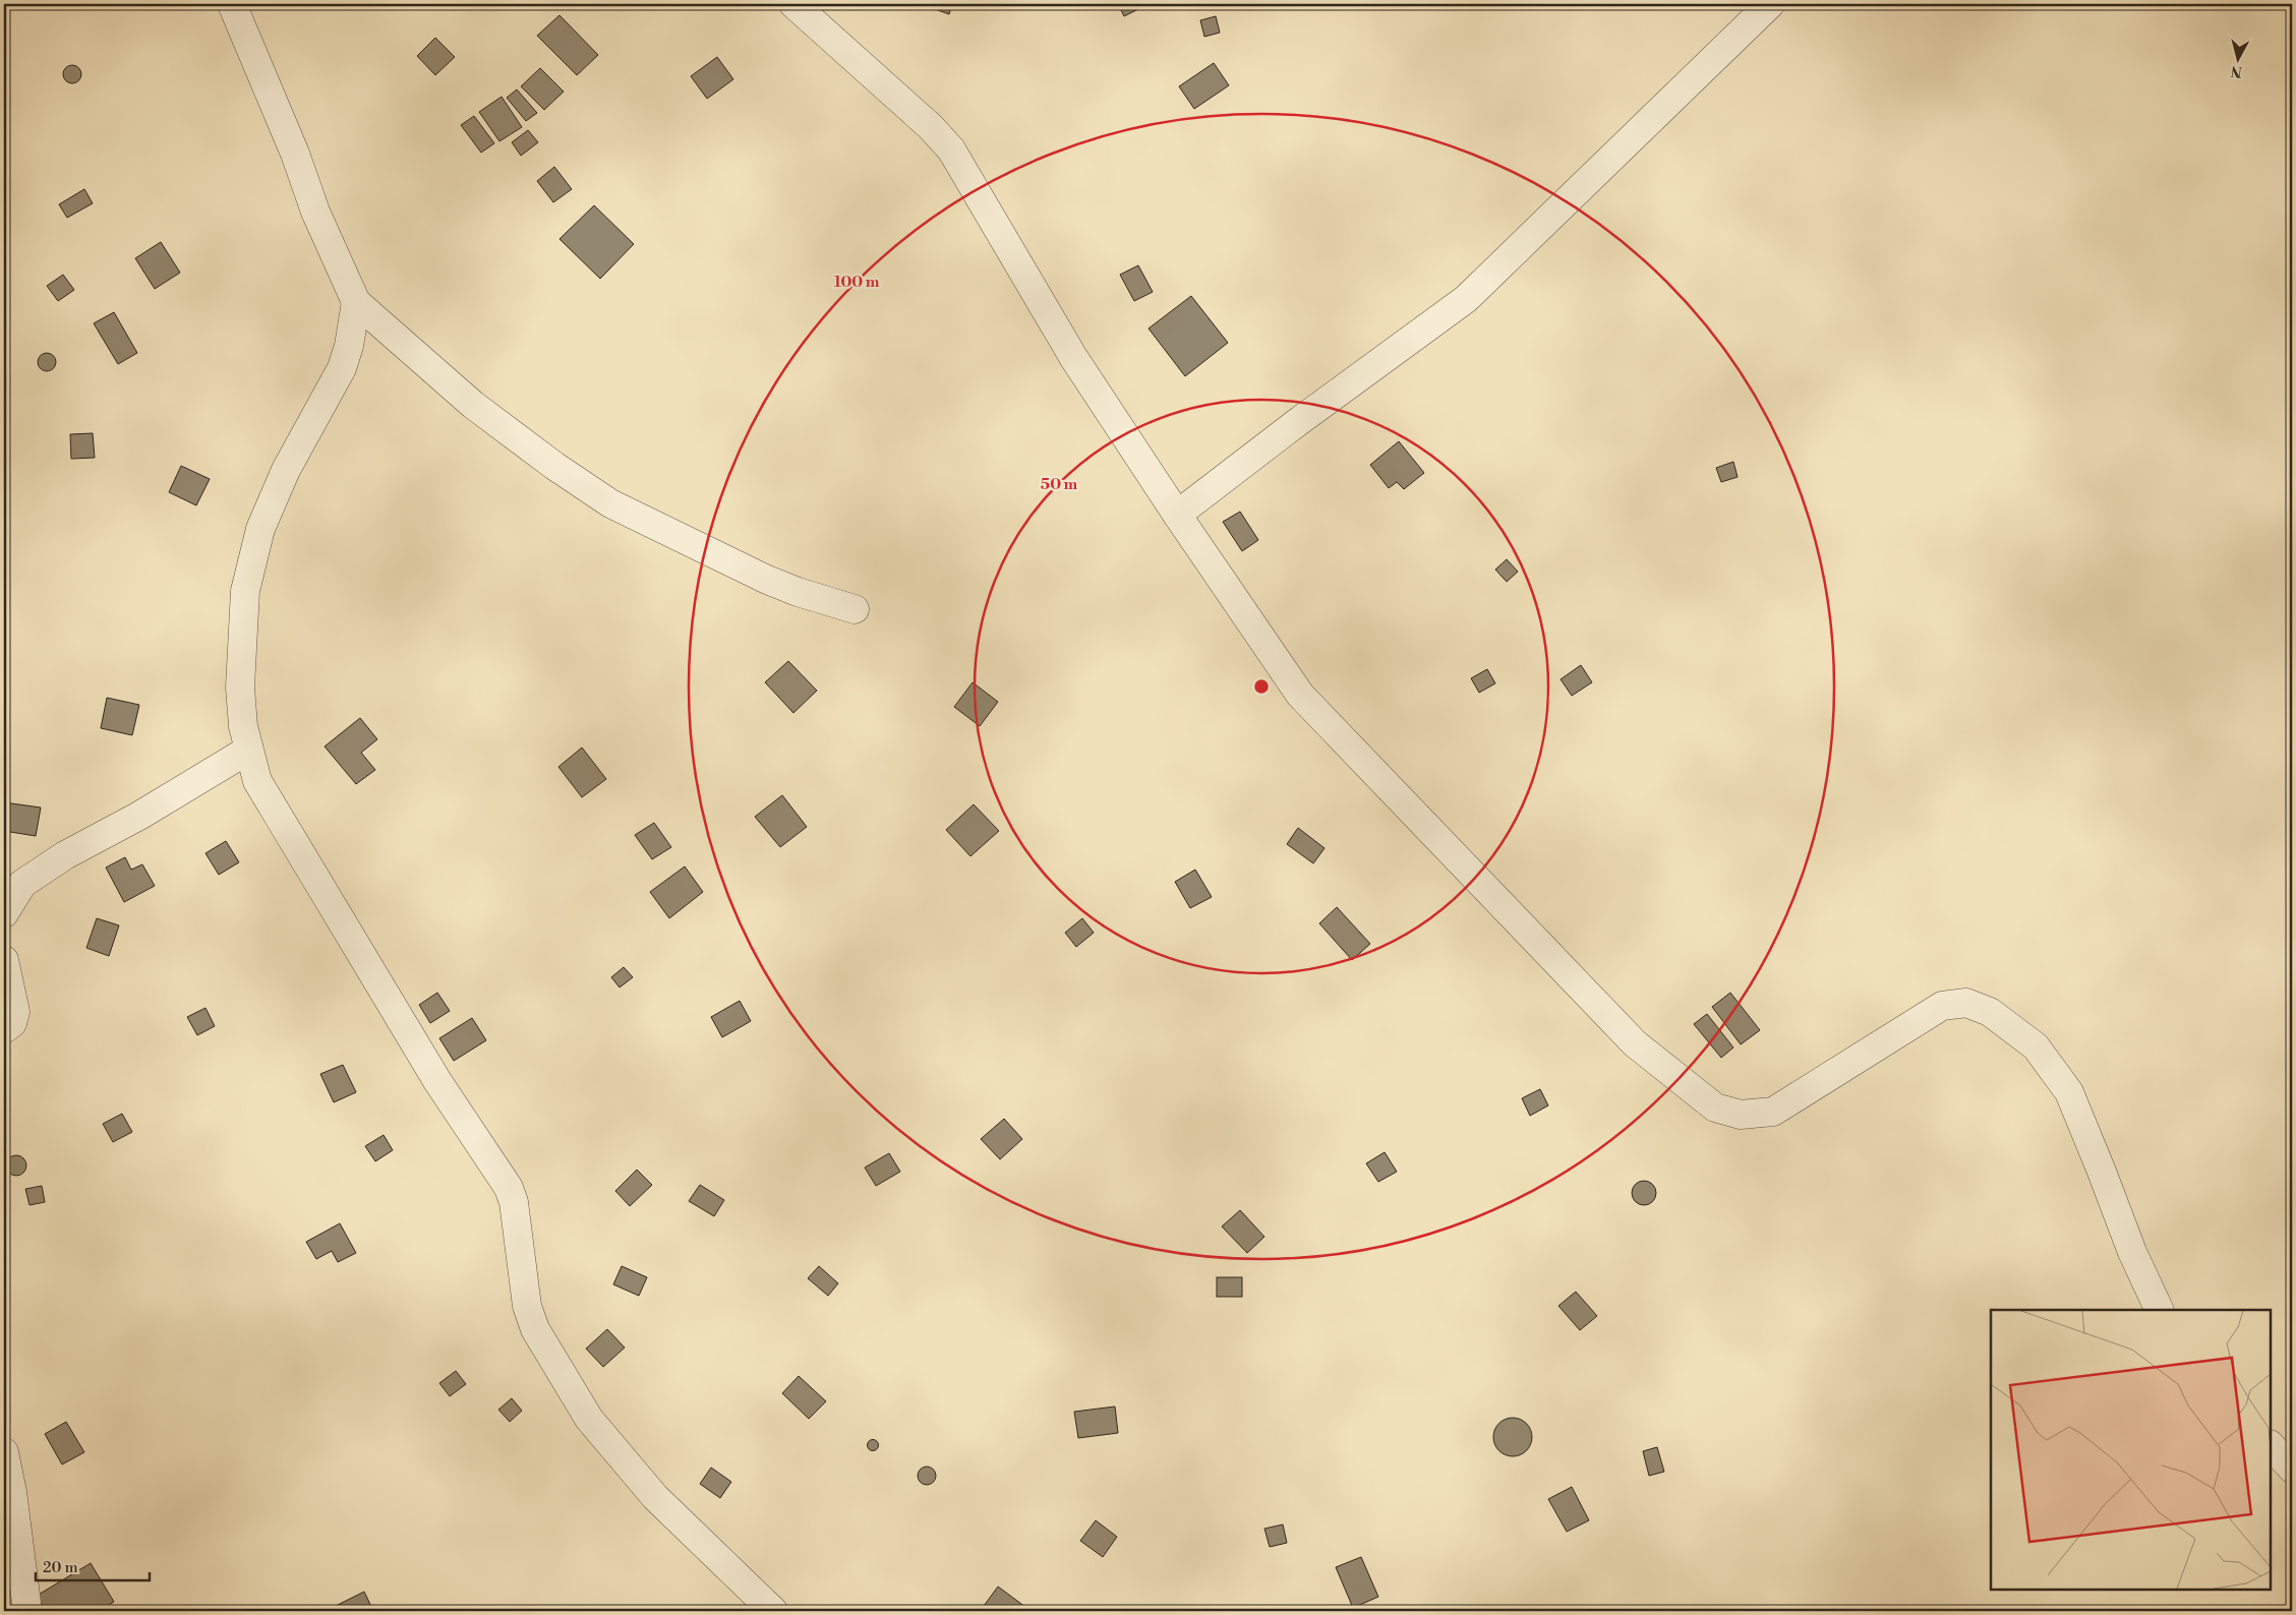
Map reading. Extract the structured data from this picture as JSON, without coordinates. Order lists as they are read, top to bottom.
{
  "scale_bar": "20 m",
  "north": "bottom",
  "rings": ["100 m", "50 m"]
}
